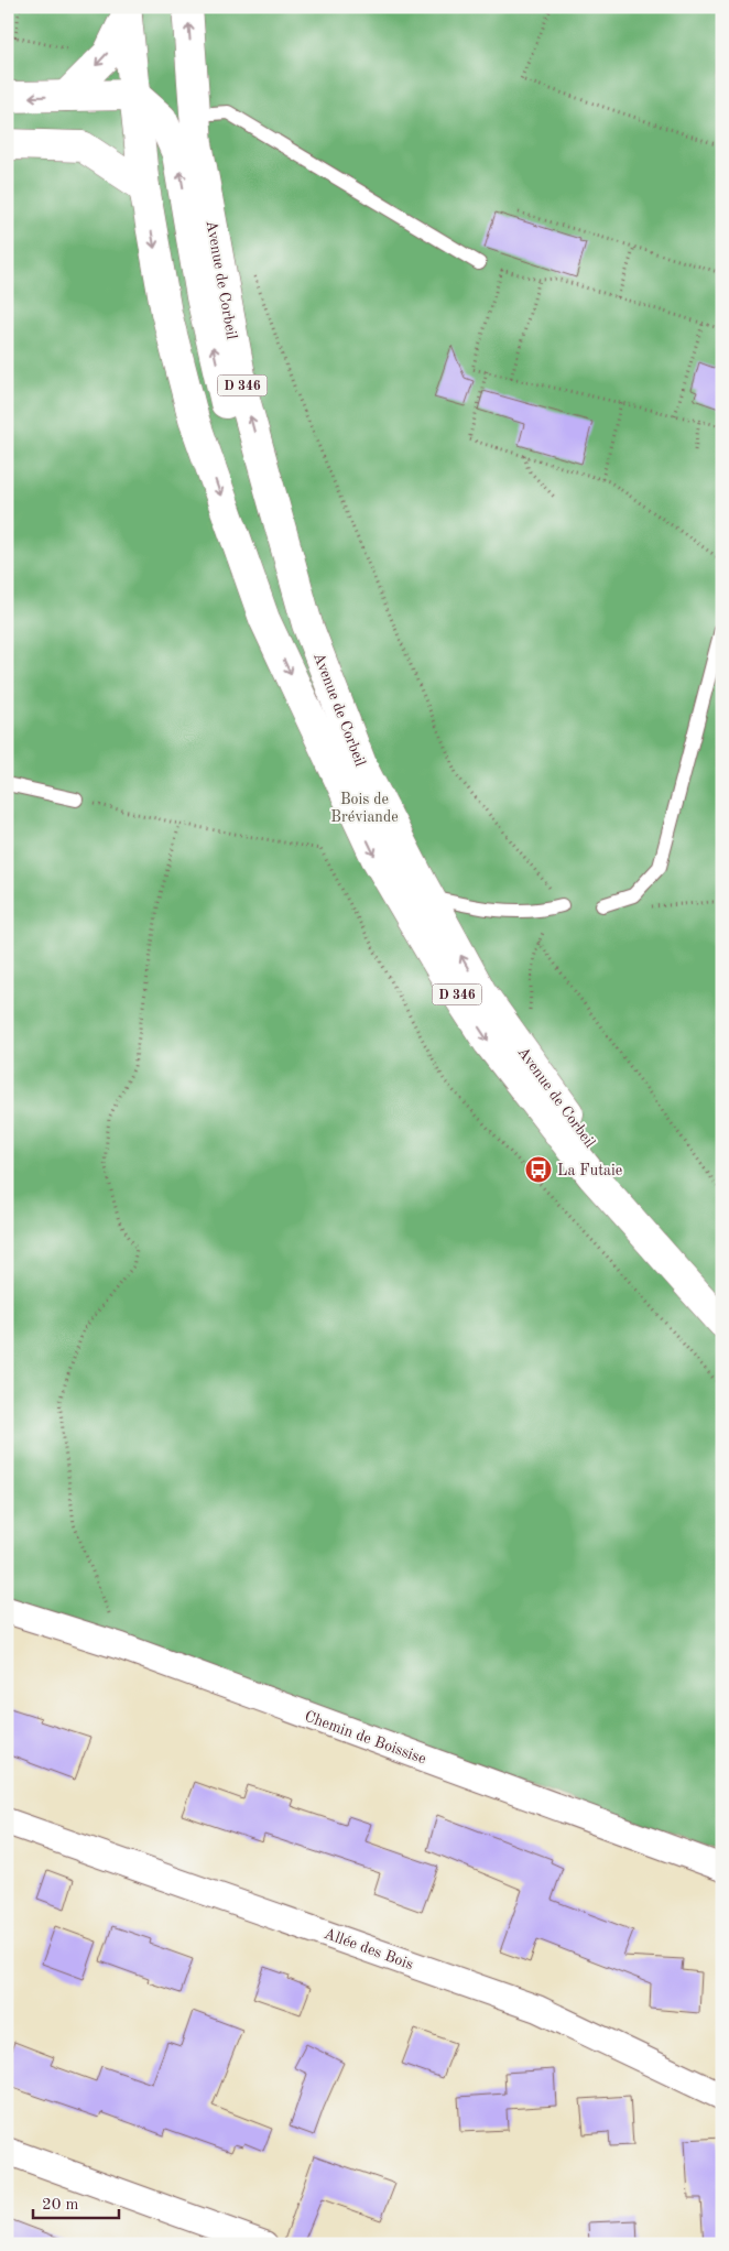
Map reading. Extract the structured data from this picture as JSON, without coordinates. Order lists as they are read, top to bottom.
{
  "streets": {
    "main road": ["Avenue de Corbeil", "D 346"],
    "street": ["Chemin de Boissise", "Allée des Bois"]
  },
  "parks": ["Bois de Bréviande"],
  "places": {
    "bus stop": ["La Futaie"]
  },
  "scale_bar": "20 m"
}
